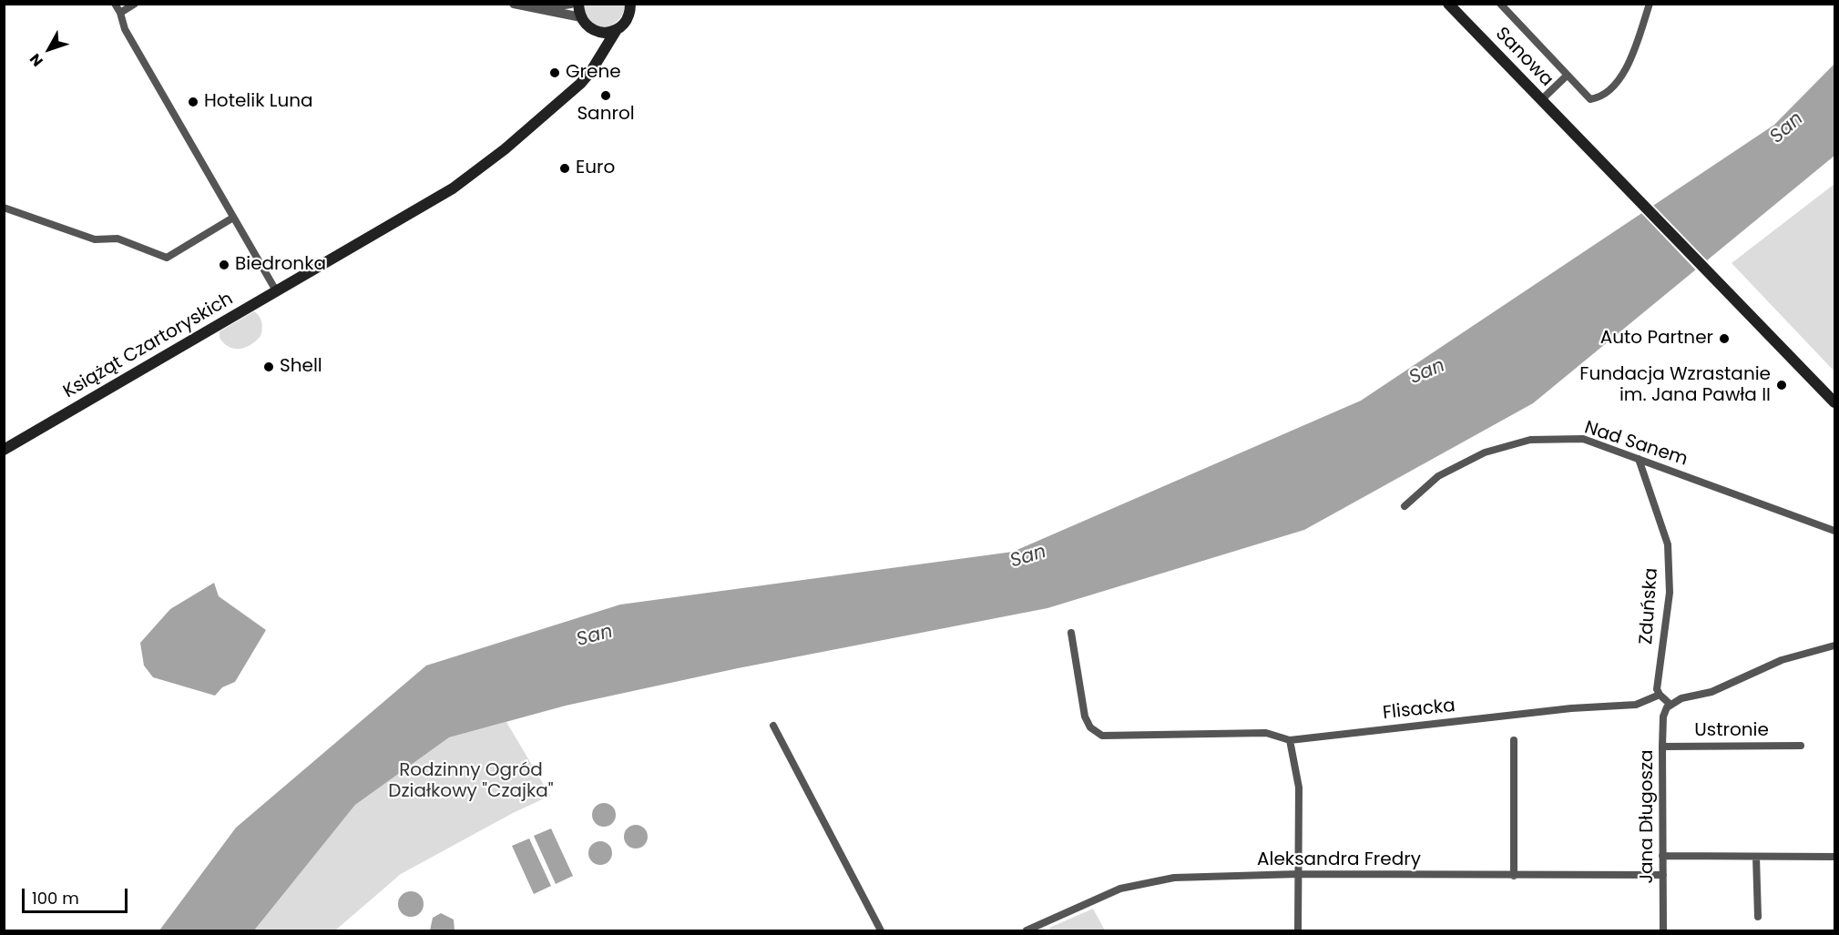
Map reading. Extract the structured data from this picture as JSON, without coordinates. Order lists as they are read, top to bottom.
{
  "streets": {
    "main road": ["Sanowa", "Książąt Czartoryskich"],
    "street": [
      "Nad Sanem",
      "Zduńska",
      "Flisacka",
      "Ustronie",
      "Jana Długosza",
      "Aleksandra Fredry"
    ]
  },
  "crossings": [
    ["Nad Sanem", "Zduńska"],
    ["Zduńska", "Flisacka"],
    ["Ustronie", "Jana Długosza"],
    ["Jana Długosza", "Aleksandra Fredry"]
  ],
  "water": ["San"],
  "parks": ["Rodzinny Ogród Działkowy \"Czajka\""],
  "places": [
    "Grene",
    "Sanrol",
    "Hotelik Luna",
    "Euro",
    "Biedronka",
    "Auto Partner",
    "Shell",
    "Fundacja Wzrastanie im. Jana Pawła II"
  ],
  "scale_bar": "100 m",
  "north": "bottom left"
}
